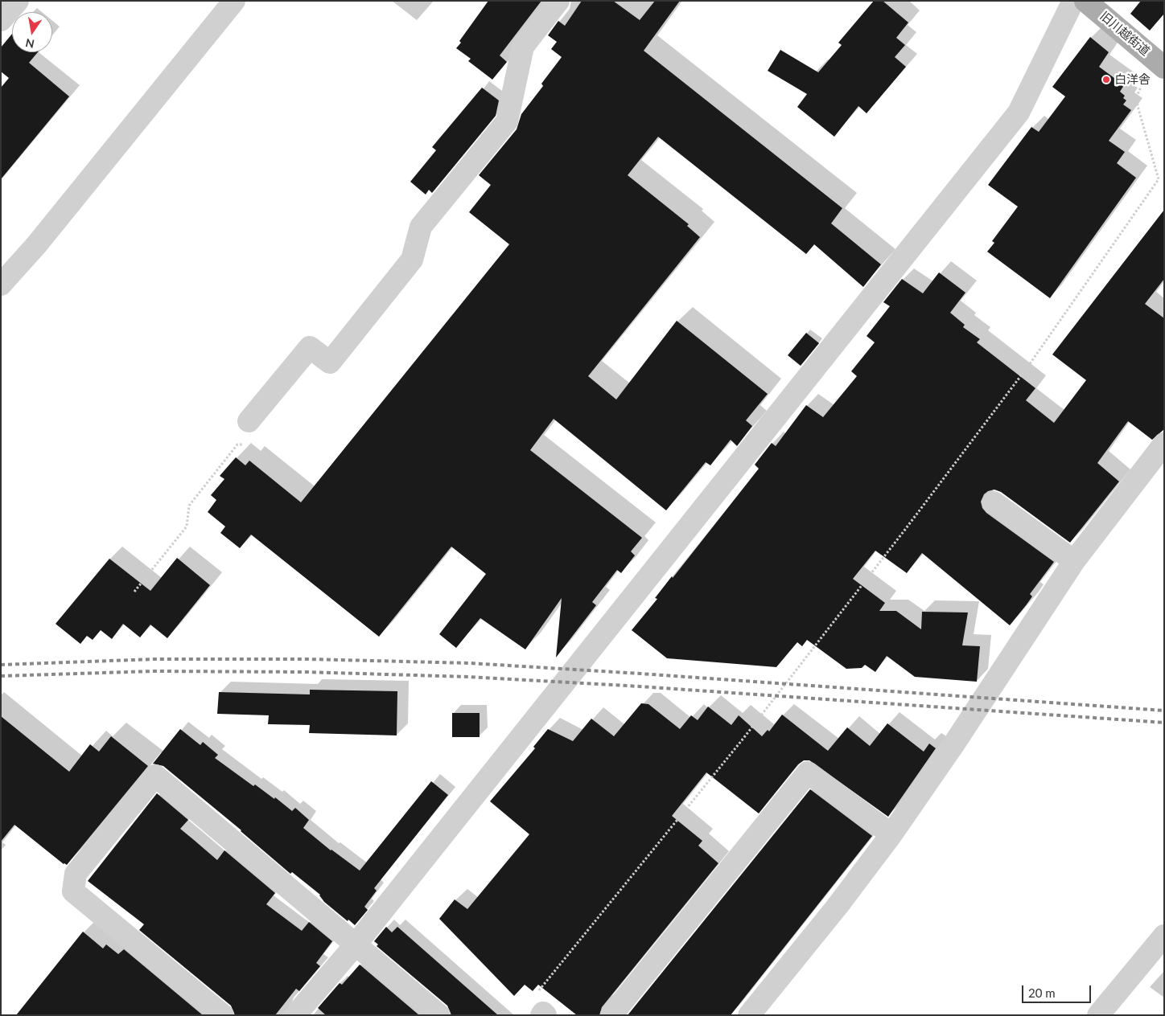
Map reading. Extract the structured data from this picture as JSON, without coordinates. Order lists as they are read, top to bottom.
{
  "streets": {
    "main road": ["旧川越街道"]
  },
  "places": ["白洋舎"],
  "scale_bar": "20 m",
  "north": "bottom"
}
